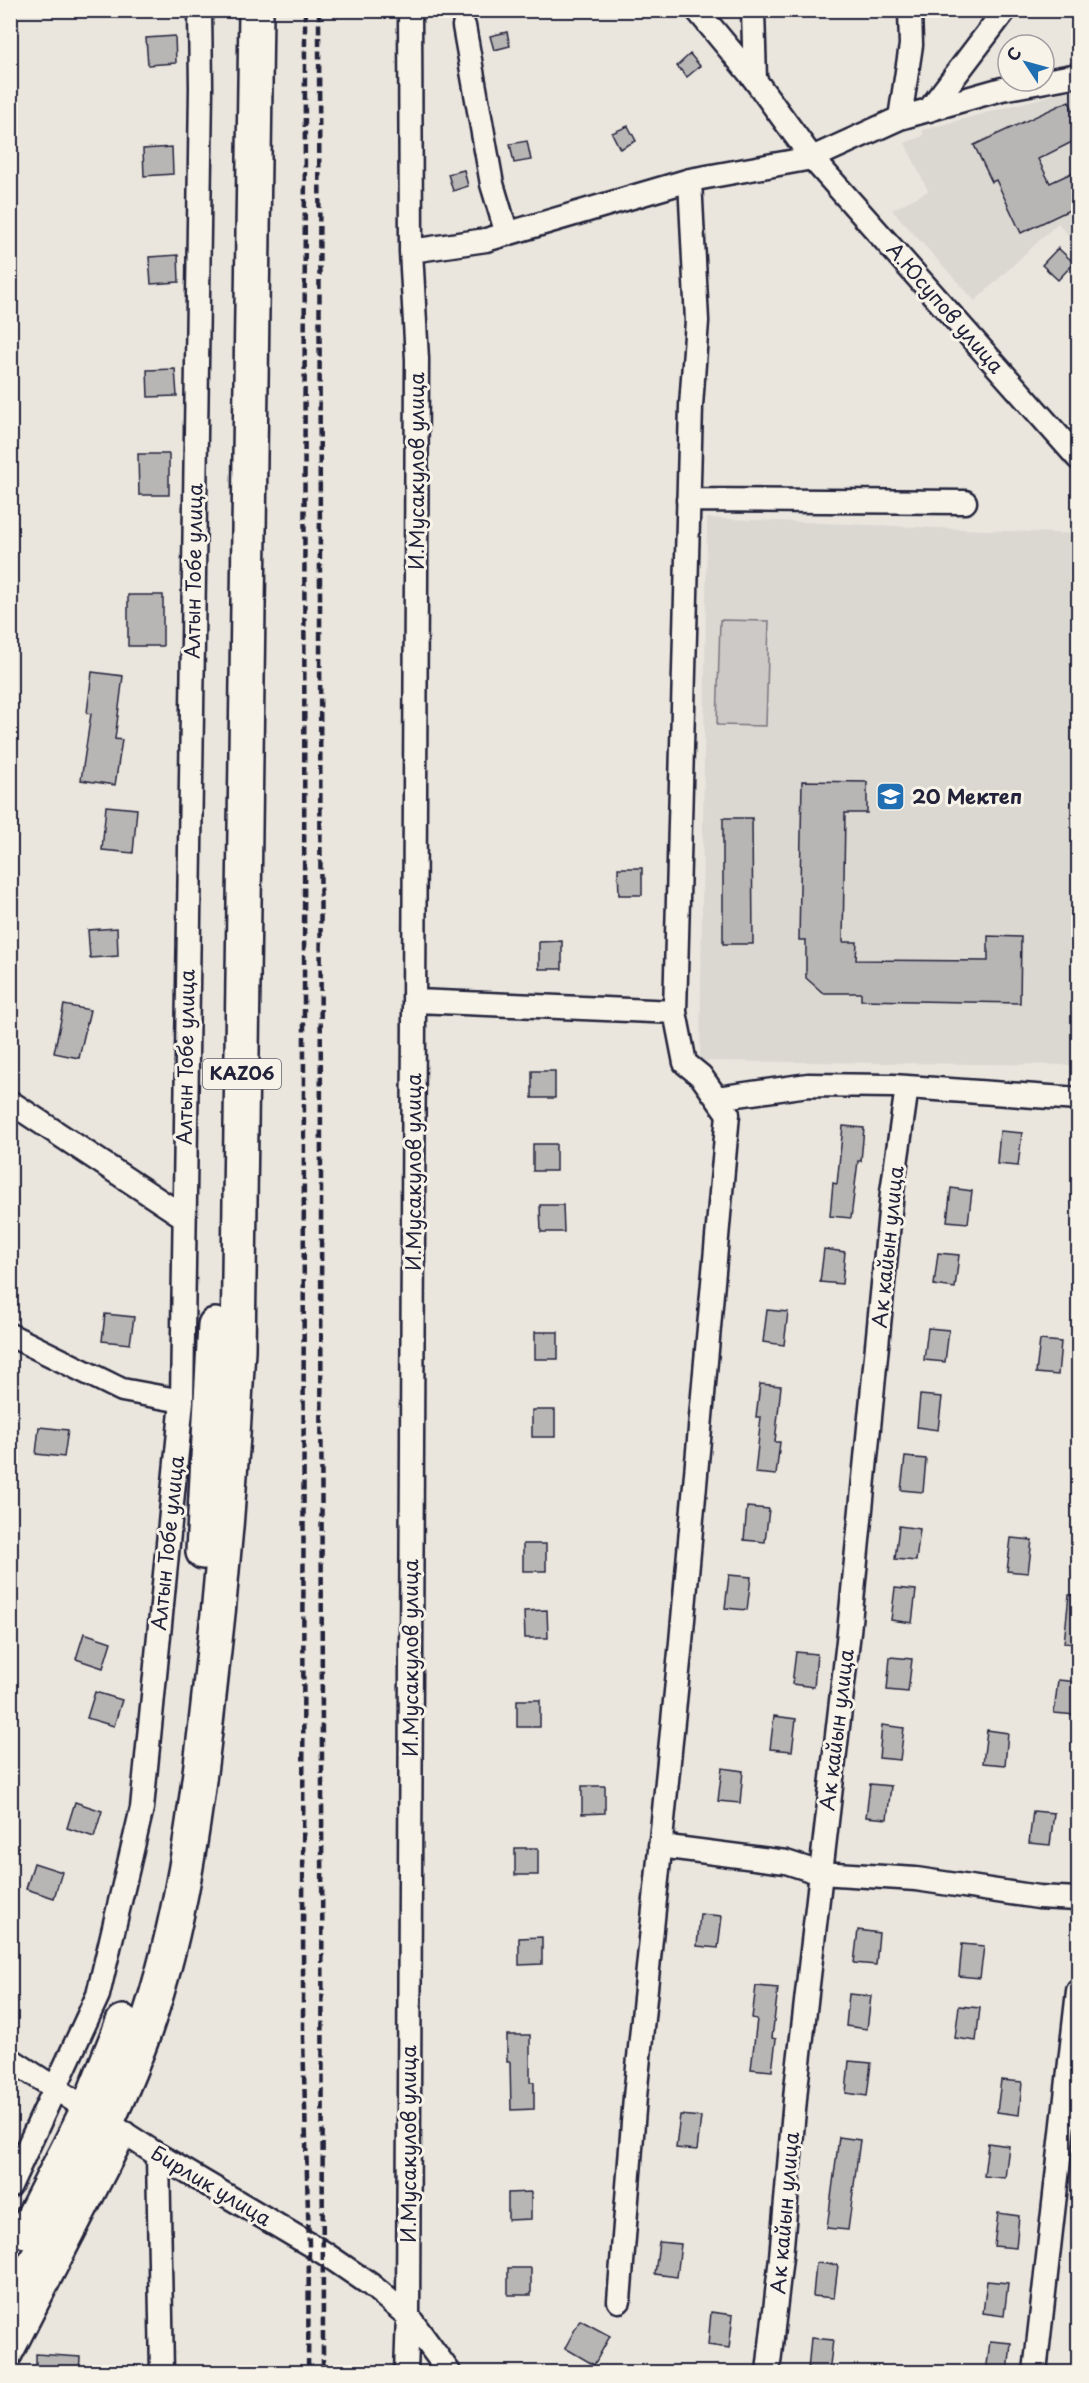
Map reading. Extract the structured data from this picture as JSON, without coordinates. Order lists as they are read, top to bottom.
{
  "streets": {
    "highway": ["KАZ06"],
    "street": [
      "А.Юсупов улица",
      "И.Мусакулов улица",
      "Алтын Тобе улица",
      "Ак кайын улица",
      "Бирлик улица"
    ]
  },
  "crossings": [
    ["И.Мусакулов улица", "Бирлик улица"],
    ["Алтын Тобе улица", "Бирлик улица"],
    ["KАZ06", "Бирлик улица"]
  ],
  "places": {
    "school or university": ["20 Мектеп"]
  },
  "north": "top left"
}
